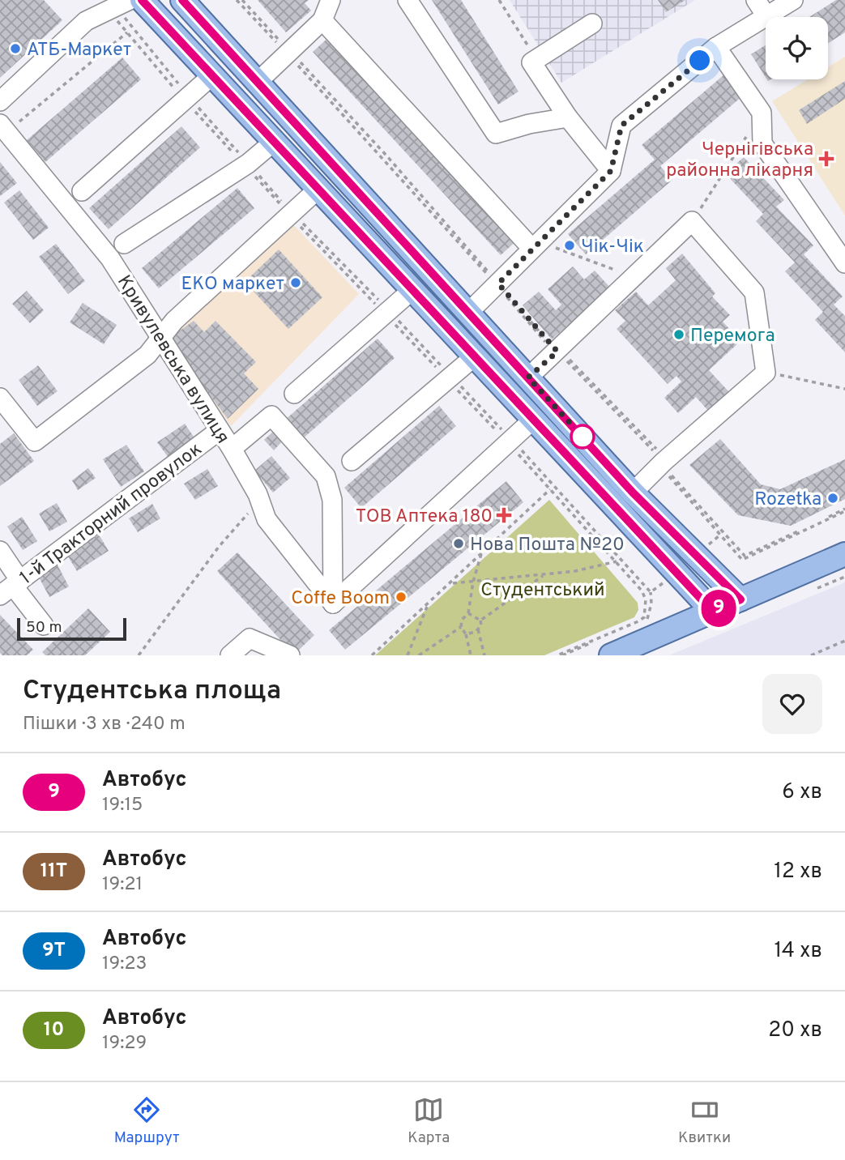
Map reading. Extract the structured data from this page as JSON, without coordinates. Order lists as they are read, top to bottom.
{
  "streets": {
    "street": ["Кривулевська вулиця", "1-й Тракторний провулок"]
  },
  "crossings": [
    ["Кривулевська вулиця", "1-й Тракторний провулок"]
  ],
  "parks": ["Студентський"],
  "places": {
    "other": [
      "АТБ-Маркет",
      "Чік-Чік",
      "ЕКО маркет",
      "Перемога",
      "Rozetka",
      "Нова Пошта №20",
      "Coffe Boom"
    ],
    "health": ["Чернігівська районна лікарня", "ТОВ Аптека 180"]
  },
  "lines": ["bus line 9"],
  "scale_bar": "50 m",
  "page": {
    "on_map": "9",
    "scale": "50 m",
    "heading": ["Студентська площа", "Пішки · 3 хв · 240 m"],
    "list": [
      {
        "mark": "9",
        "name": "Автобус",
        "note": "19:15",
        "value": "6 хв"
      },
      {
        "mark": "11Т",
        "name": "Автобус",
        "note": "19:21",
        "value": "12 хв"
      },
      {
        "mark": "9Т",
        "name": "Автобус",
        "note": "19:23",
        "value": "14 хв"
      },
      {
        "mark": "10",
        "name": "Автобус",
        "note": "19:29",
        "value": "20 хв"
      }
    ],
    "tabs": ["Маршрут", "Карта", "Квитки"]
  }
}
